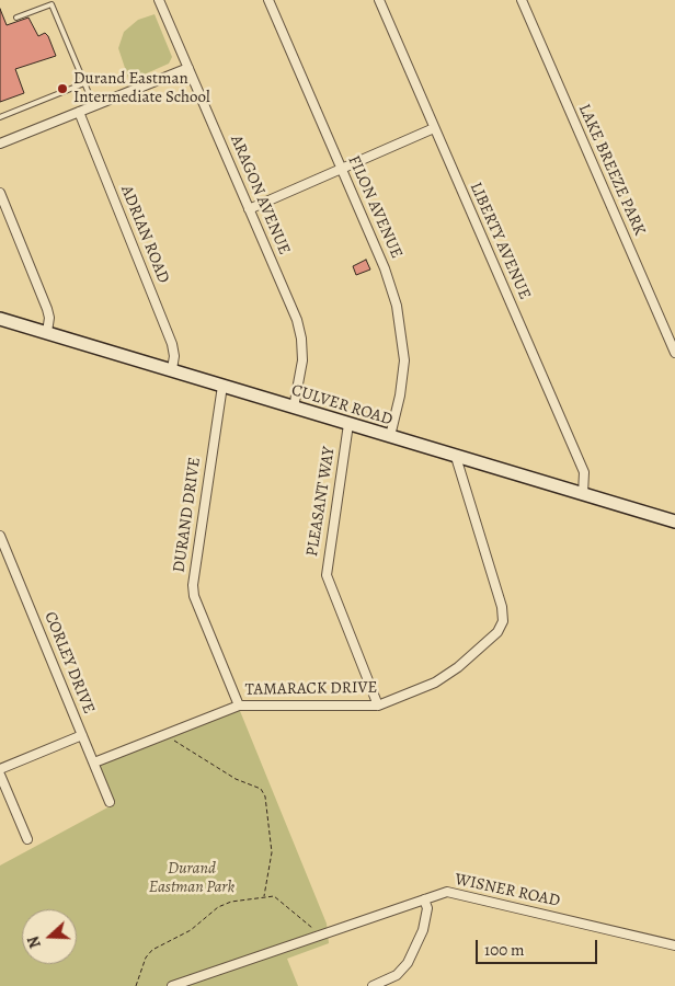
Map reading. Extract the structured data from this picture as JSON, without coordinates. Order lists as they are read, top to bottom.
{
  "streets": {
    "main road": ["CULVER ROAD"],
    "street": [
      "LAKE BREEZE PARK",
      "ARAGON AVENUE",
      "FILON AVENUE",
      "ADRIAN ROAD",
      "LIBERTY AVENUE",
      "PLEASANT WAY",
      "DURAND DRIVE",
      "CORLEY DRIVE",
      "TAMARACK DRIVE",
      "WISNER ROAD"
    ]
  },
  "crossings": [
    ["ARAGON AVENUE", "CULVER ROAD"],
    ["FILON AVENUE", "CULVER ROAD"],
    ["ADRIAN ROAD", "CULVER ROAD"],
    ["LIBERTY AVENUE", "CULVER ROAD"],
    ["CULVER ROAD", "PLEASANT WAY"],
    ["CULVER ROAD", "DURAND DRIVE"],
    ["CULVER ROAD", "TAMARACK DRIVE"],
    ["PLEASANT WAY", "TAMARACK DRIVE"],
    ["DURAND DRIVE", "TAMARACK DRIVE"],
    ["CORLEY DRIVE", "TAMARACK DRIVE"]
  ],
  "parks": ["Durand Eastman Park"],
  "places": ["Durand Eastman Intermediate School"],
  "scale_bar": "100 m",
  "north": "left"
}
